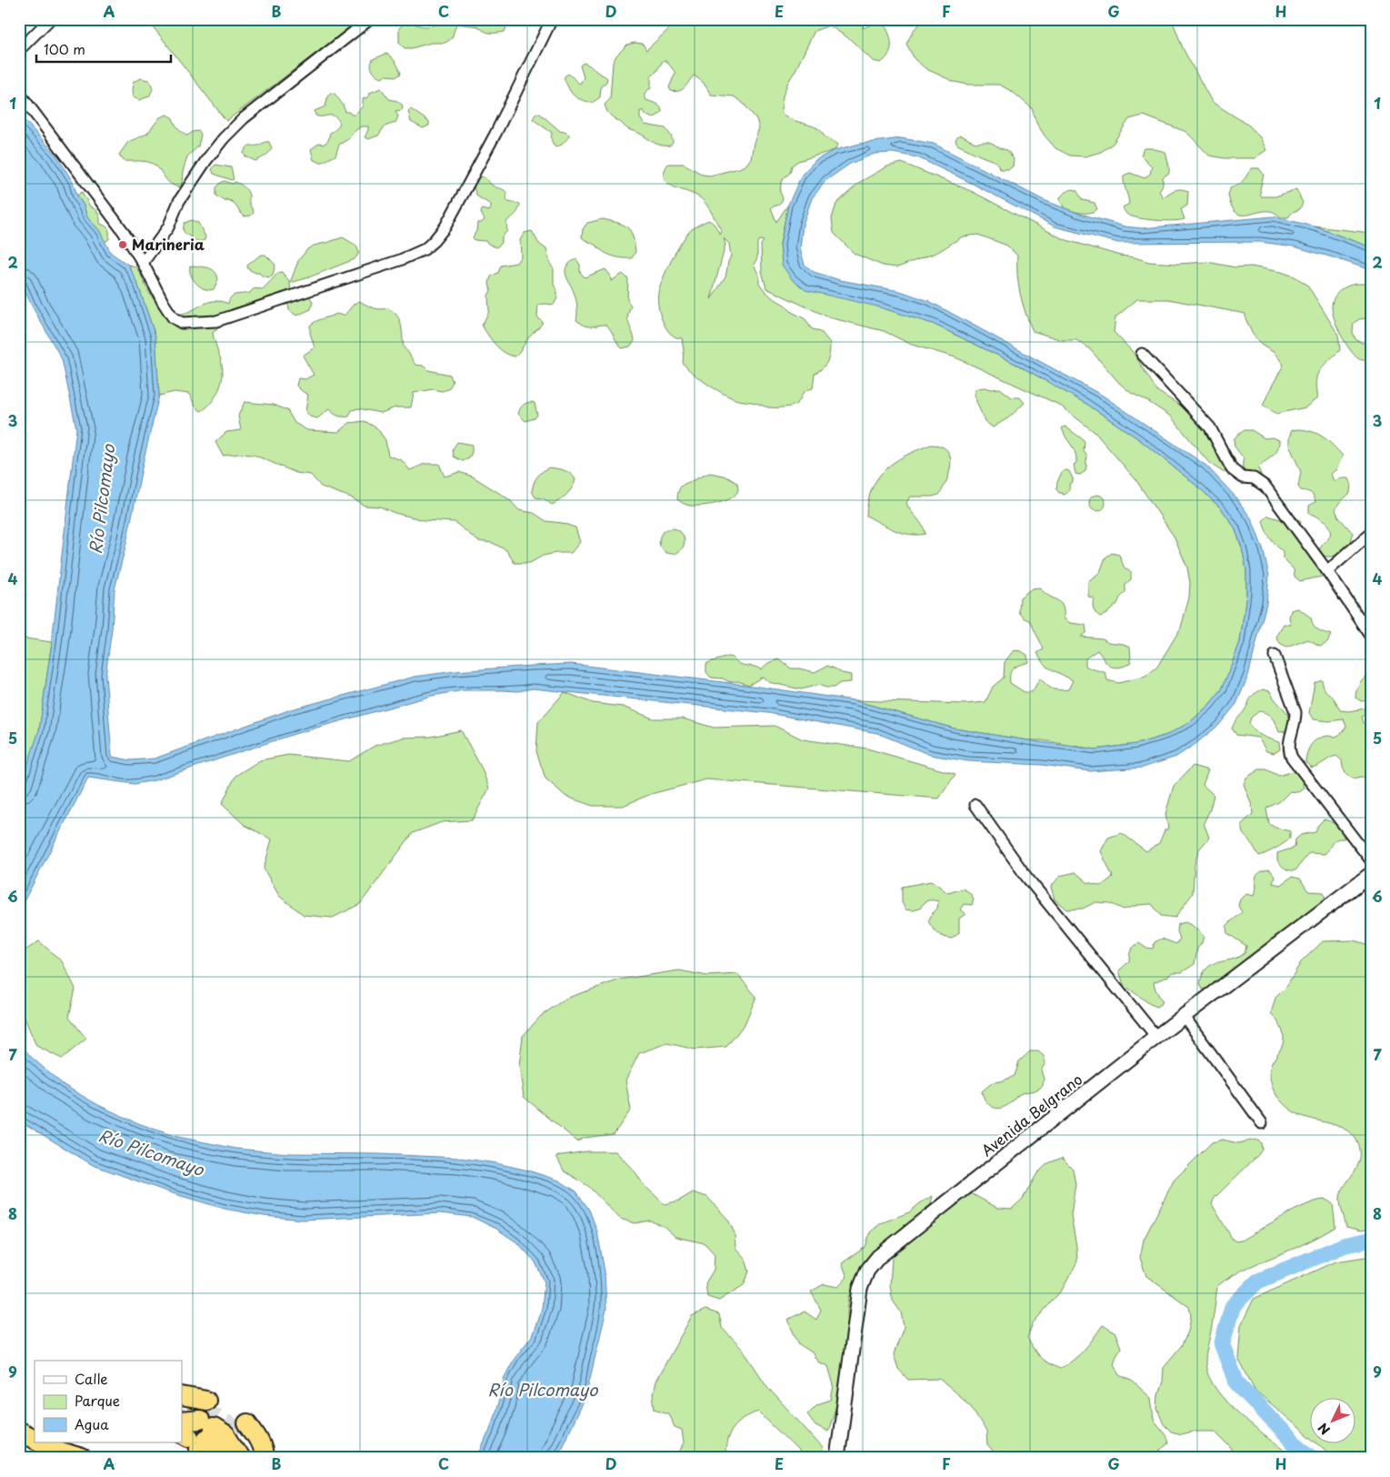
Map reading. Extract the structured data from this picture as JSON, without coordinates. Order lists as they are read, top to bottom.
{
  "streets": {
    "street": ["Avenida Belgrano"]
  },
  "water": ["Río Pilcomayo"],
  "places": ["Marineria"],
  "legend": ["Calle", "Parque", "Agua"],
  "scale_bar": "100 m",
  "north": "bottom left",
  "grid": {
    "columns": [
      "A",
      "B",
      "C",
      "D",
      "E",
      "F",
      "G",
      "H"
    ],
    "rows": [
      "1",
      "2",
      "3",
      "4",
      "5",
      "6",
      "7",
      "8",
      "9"
    ]
  }
}
